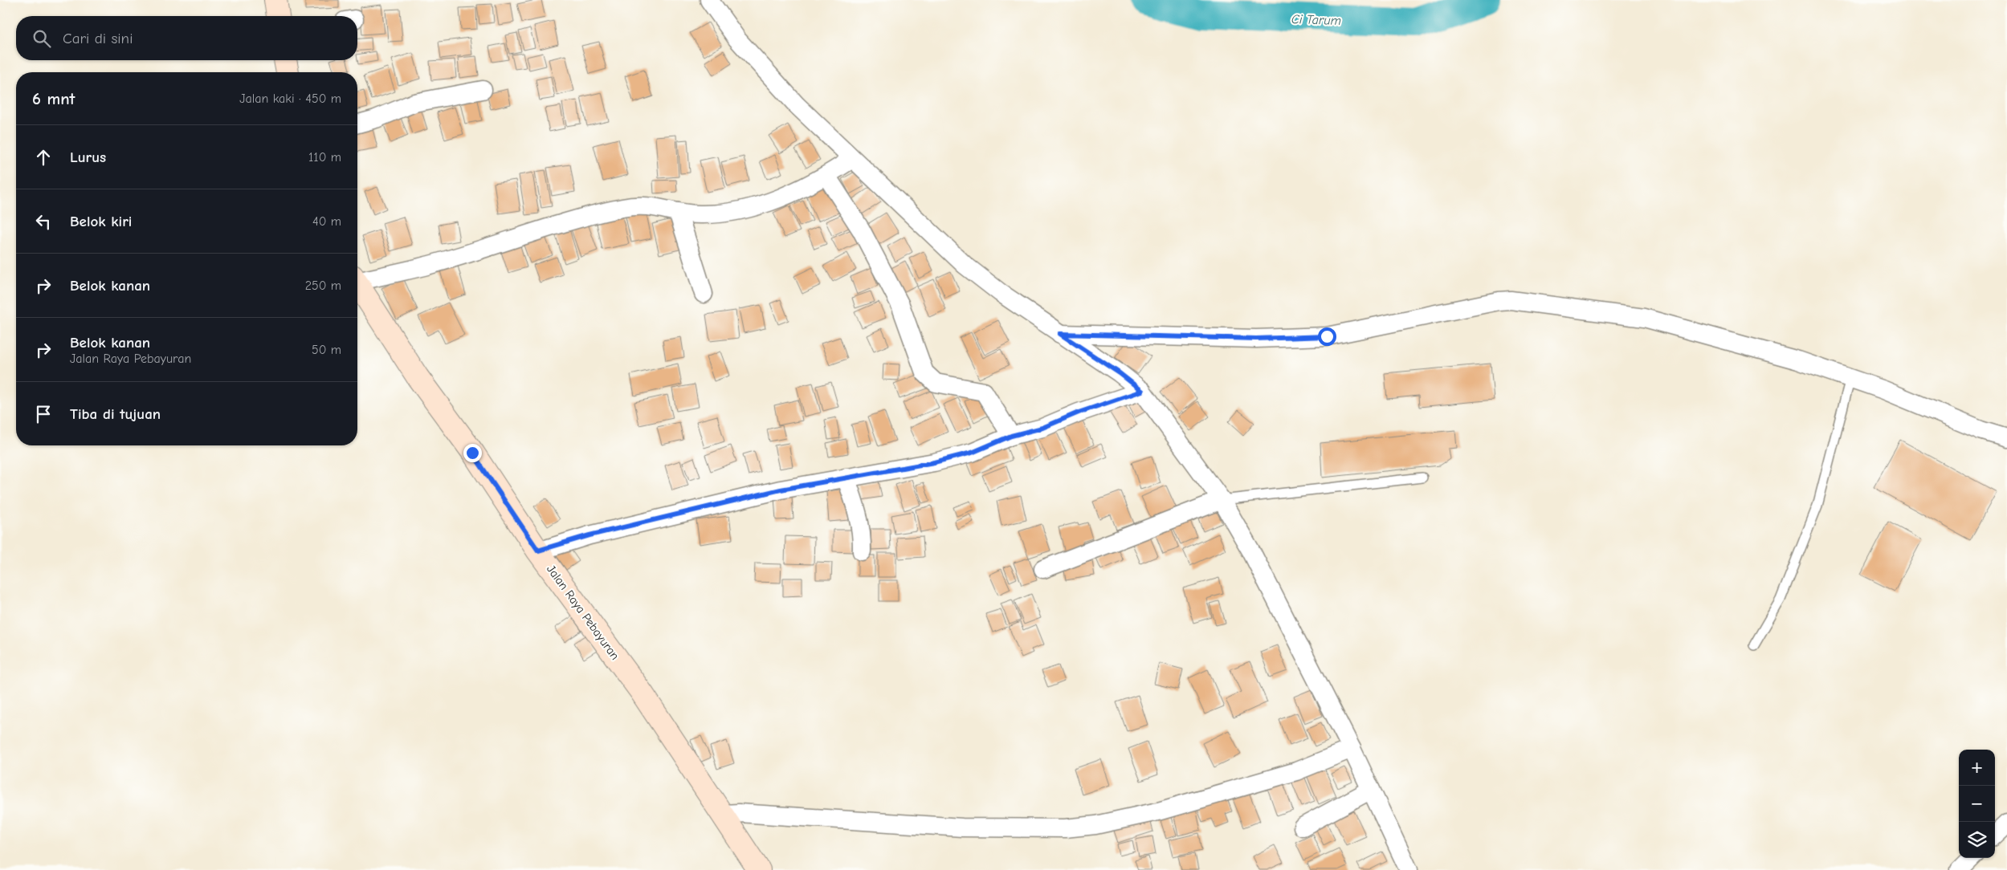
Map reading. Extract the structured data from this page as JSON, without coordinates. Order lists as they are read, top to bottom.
{
  "streets": {
    "main road": ["Jalan Raya Pebayuran"]
  },
  "water": ["Ci Tarum"],
  "page": {
    "search": "Cari di sini",
    "heading": ["6 mnt", "Jalan kaki · 450 m"],
    "list": [
      ["Lurus", "110 m"],
      ["Belok kiri", "40 m"],
      ["Belok kanan", "250 m"],
      ["Belok kanan", "Jalan Raya Pebayuran", "50 m"],
      "Tiba di tujuan"
    ],
    "map_buttons": ["+", "−"]
  }
}
